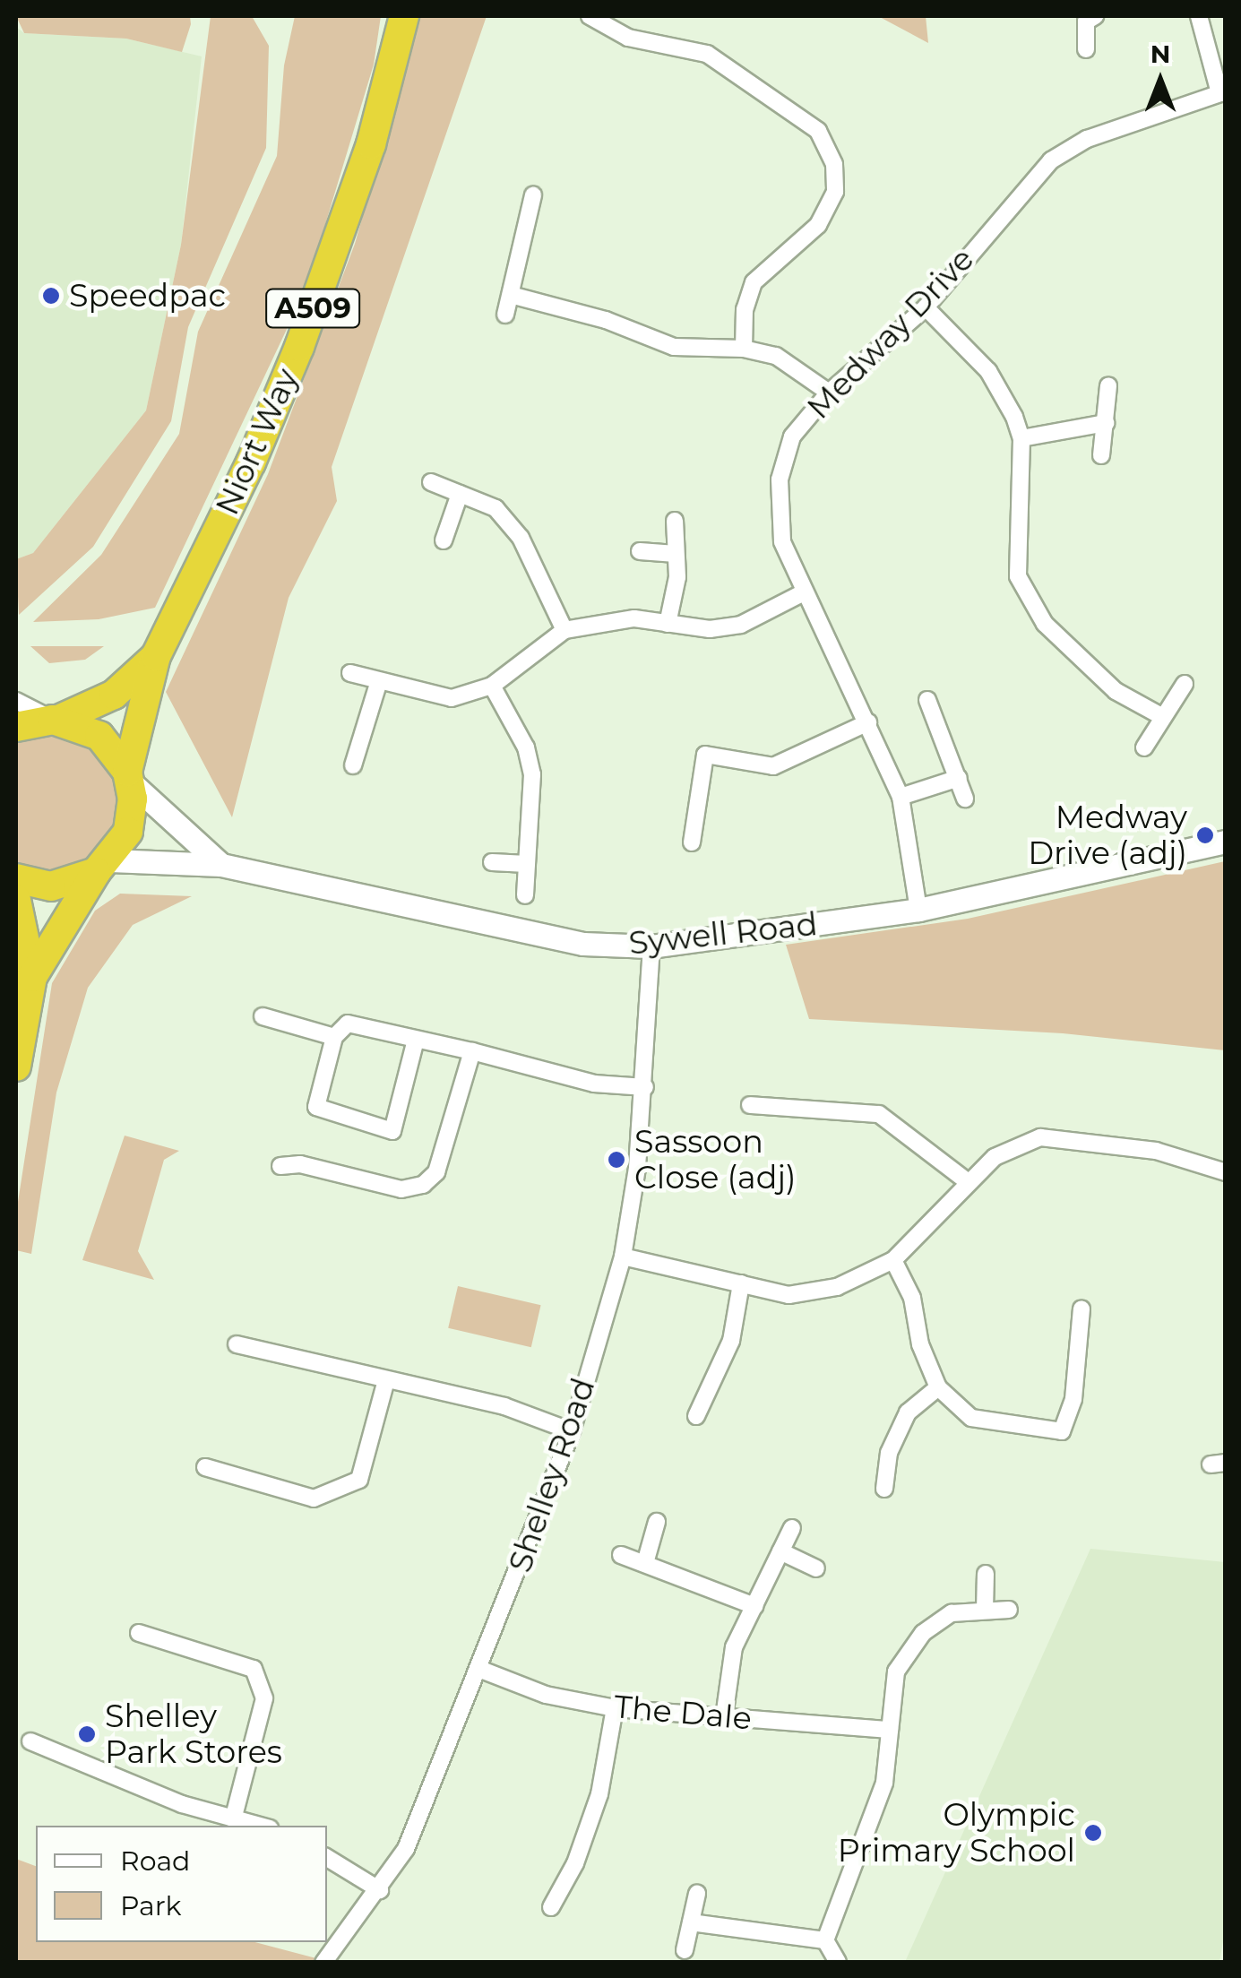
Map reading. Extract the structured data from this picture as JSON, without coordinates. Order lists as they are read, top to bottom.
{
  "streets": {
    "highway": ["A509", "Niort Way"],
    "street": [
      "Medway Drive",
      "Sywell Road",
      "Shelley Road",
      "The Dale"
    ]
  },
  "crossings": [
    ["Medway Drive", "Sywell Road"],
    ["Niort Way", "Sywell Road"],
    ["Sywell Road", "Shelley Road"],
    ["Shelley Road", "The Dale"]
  ],
  "places": [
    "Speedpac",
    "Medway Drive (adj)",
    "Sassoon Close (adj)",
    "Shelley Park Stores",
    "Olympic Primary School"
  ],
  "legend": ["Road", "Park"],
  "north": "top"
}
